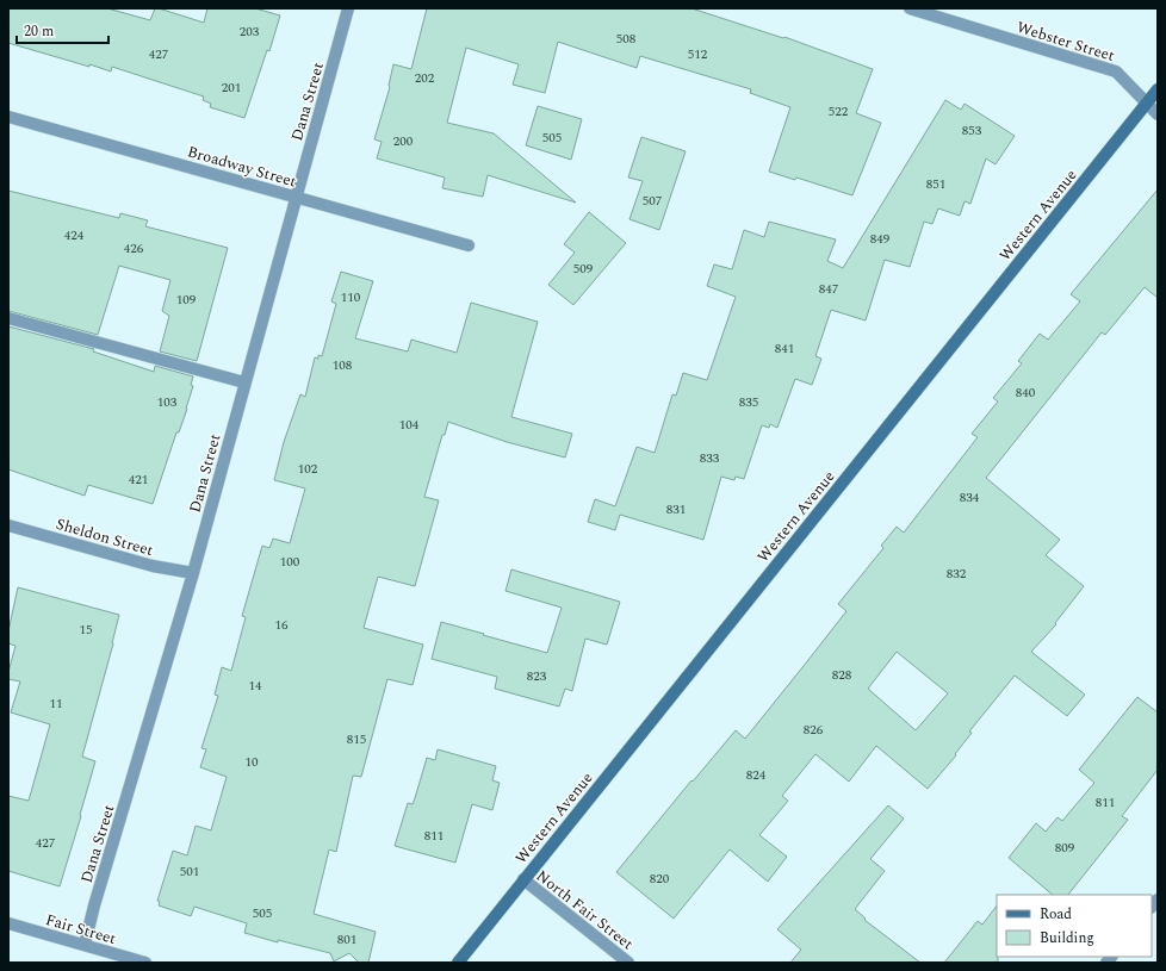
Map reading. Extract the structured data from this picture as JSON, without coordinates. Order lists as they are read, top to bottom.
{
  "streets": {
    "street": [
      "Webster Street",
      "Dana Street",
      "Broadway Street",
      "Western Avenue",
      "Sheldon Street",
      "North Fair Street",
      "Fair Street"
    ]
  },
  "crossings": [
    ["Webster Street", "Western Avenue"],
    ["Dana Street", "Broadway Street"],
    ["Dana Street", "Sheldon Street"],
    ["Dana Street", "Fair Street"],
    ["Western Avenue", "North Fair Street"]
  ],
  "house_numbers": [
    "203",
    "508",
    "427",
    "512",
    "202",
    "201",
    "522",
    "853",
    "505",
    "200",
    "851",
    "507",
    "424",
    "849",
    "426",
    "509",
    "847",
    "110",
    "109",
    "841",
    "108",
    "840",
    "103",
    "835",
    "104",
    "833",
    "102",
    "421",
    "834",
    "831",
    "100",
    "832",
    "16",
    "15",
    "828",
    "823",
    "14",
    "11",
    "826",
    "815",
    "10",
    "824",
    "811",
    "811",
    "427",
    "809",
    "501",
    "820",
    "505",
    "801"
  ],
  "legend": ["Road", "Building"],
  "scale_bar": "20 m"
}
